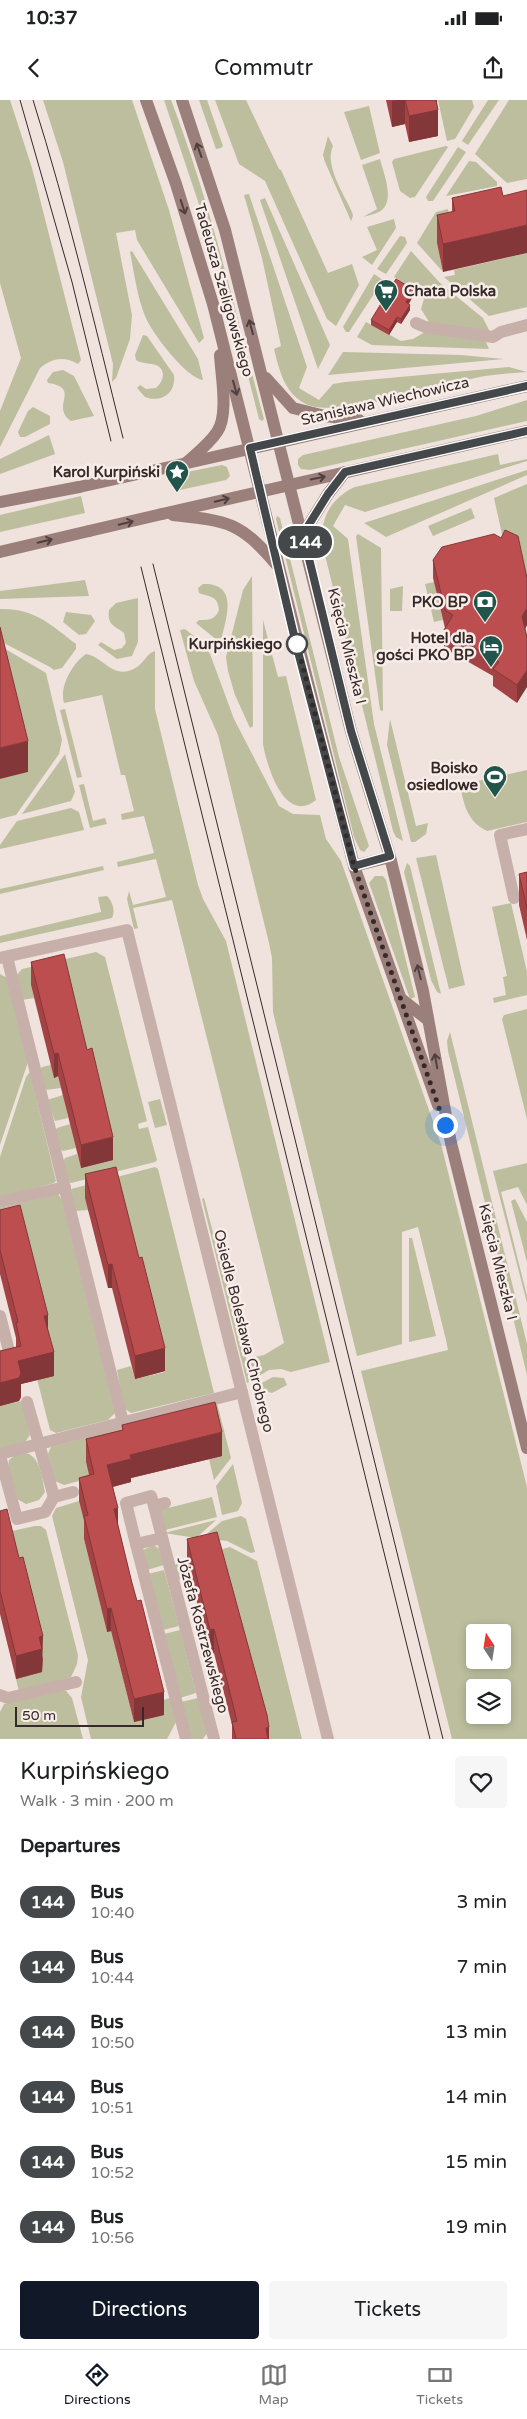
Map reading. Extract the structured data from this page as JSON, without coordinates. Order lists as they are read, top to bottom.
{
  "streets": {
    "street": [
      "Tadeusza Szeligowskiego",
      "Stanisława Wiechowicza",
      "Księcia Mieszka I",
      "Osiedle Bolesława Chrobrego",
      "Józefa Kostrzewskiego"
    ]
  },
  "crossings": [
    ["Tadeusza Szeligowskiego", "Stanisława Wiechowicza"],
    ["Tadeusza Szeligowskiego", "Księcia Mieszka I"],
    ["Stanisława Wiechowicza", "Księcia Mieszka I"]
  ],
  "places": {
    "supermarket": ["Chata Polska"],
    "place": ["Karol Kurpiński"],
    "bank": ["PKO BP"],
    "other": ["Kurpińskiego"],
    "hotel": ["Hotel dla gości PKO BP"],
    "sports": ["Boisko osiedlowe"]
  },
  "lines": ["bus line 144"],
  "scale_bar": "50 m",
  "north": "top",
  "page": {
    "status": "10:37",
    "header": "Commutr",
    "on_map": "144",
    "scale": "50 m",
    "heading": [
      ["Kurpińskiego", "Walk · 3 min · 200 m"],
      "Departures"
    ],
    "list": [
      {
        "mark": "144",
        "name": "Bus",
        "note": "10:40",
        "value": "3 min"
      },
      {
        "mark": "144",
        "name": "Bus",
        "note": "10:44",
        "value": "7 min"
      },
      {
        "mark": "144",
        "name": "Bus",
        "note": "10:50",
        "value": "13 min"
      },
      {
        "mark": "144",
        "name": "Bus",
        "note": "10:51",
        "value": "14 min"
      },
      {
        "mark": "144",
        "name": "Bus",
        "note": "10:52",
        "value": "15 min"
      },
      {
        "mark": "144",
        "name": "Bus",
        "note": "10:56",
        "value": "19 min"
      }
    ],
    "buttons": ["Directions", "Tickets"],
    "tabs": ["Directions", "Map", "Tickets"]
  }
}
